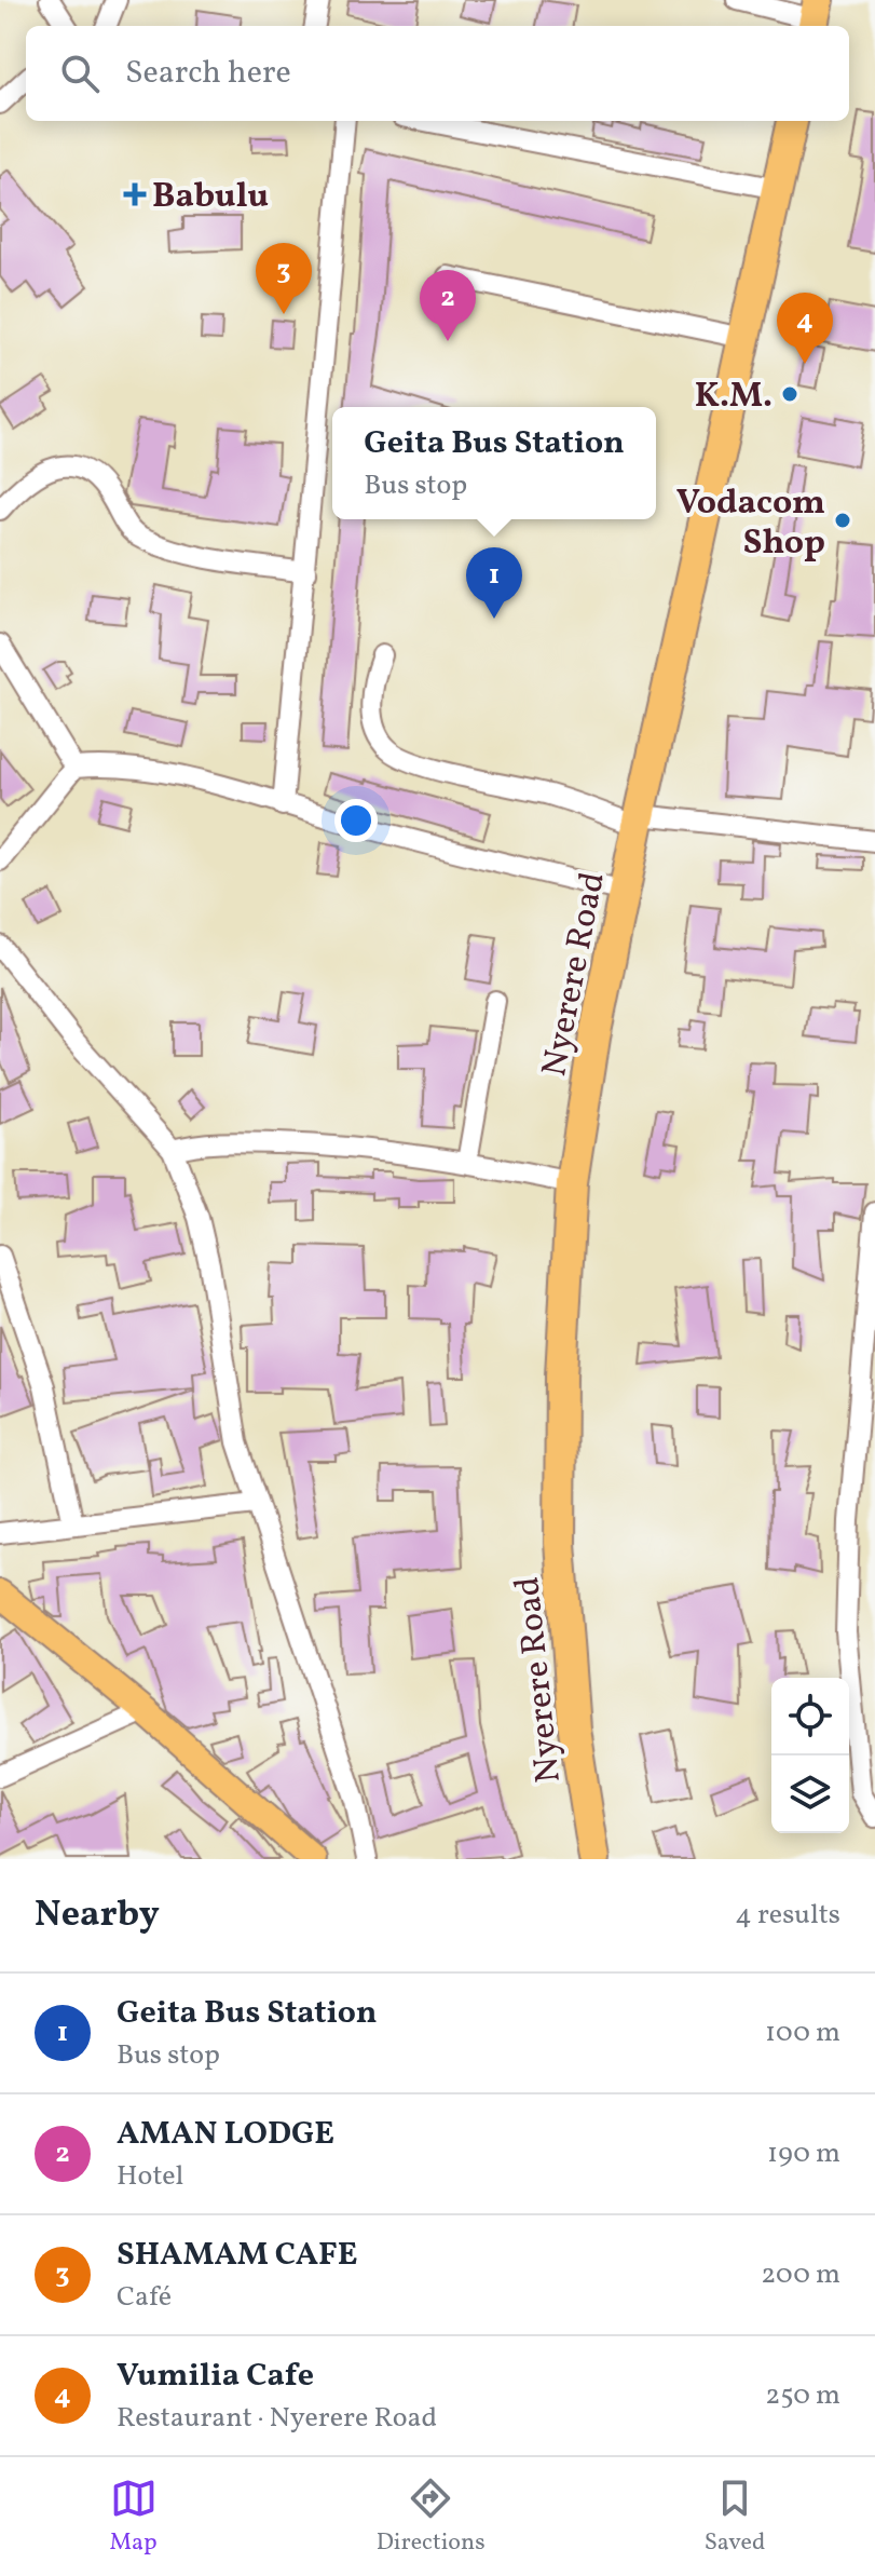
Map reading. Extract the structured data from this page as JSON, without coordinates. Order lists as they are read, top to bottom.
{
  "streets": {
    "highway": ["Nyerere Road"]
  },
  "places": {
    "health": ["Babulu"],
    "other": ["K.M.", "Vodacom Shop"]
  },
  "page": {
    "search": "Search here",
    "pins": [
      "3",
      "2",
      "4",
      "1"
    ],
    "popup": ["Geita Bus Station", "Bus stop"],
    "heading": ["Nearby", "4 results"],
    "list": [
      {
        "mark": "1",
        "name": "Geita Bus Station",
        "note": "Bus stop",
        "value": "100 m"
      },
      {
        "mark": "2",
        "name": "AMAN LODGE",
        "note": "Hotel",
        "value": "190 m"
      },
      {
        "mark": "3",
        "name": "SHAMAM CAFE",
        "note": "Café",
        "value": "200 m"
      },
      {
        "mark": "4",
        "name": "Vumilia Cafe",
        "note": "Restaurant · Nyerere Road",
        "value": "250 m"
      }
    ],
    "nav": ["Map", "Directions", "Saved"]
  }
}
